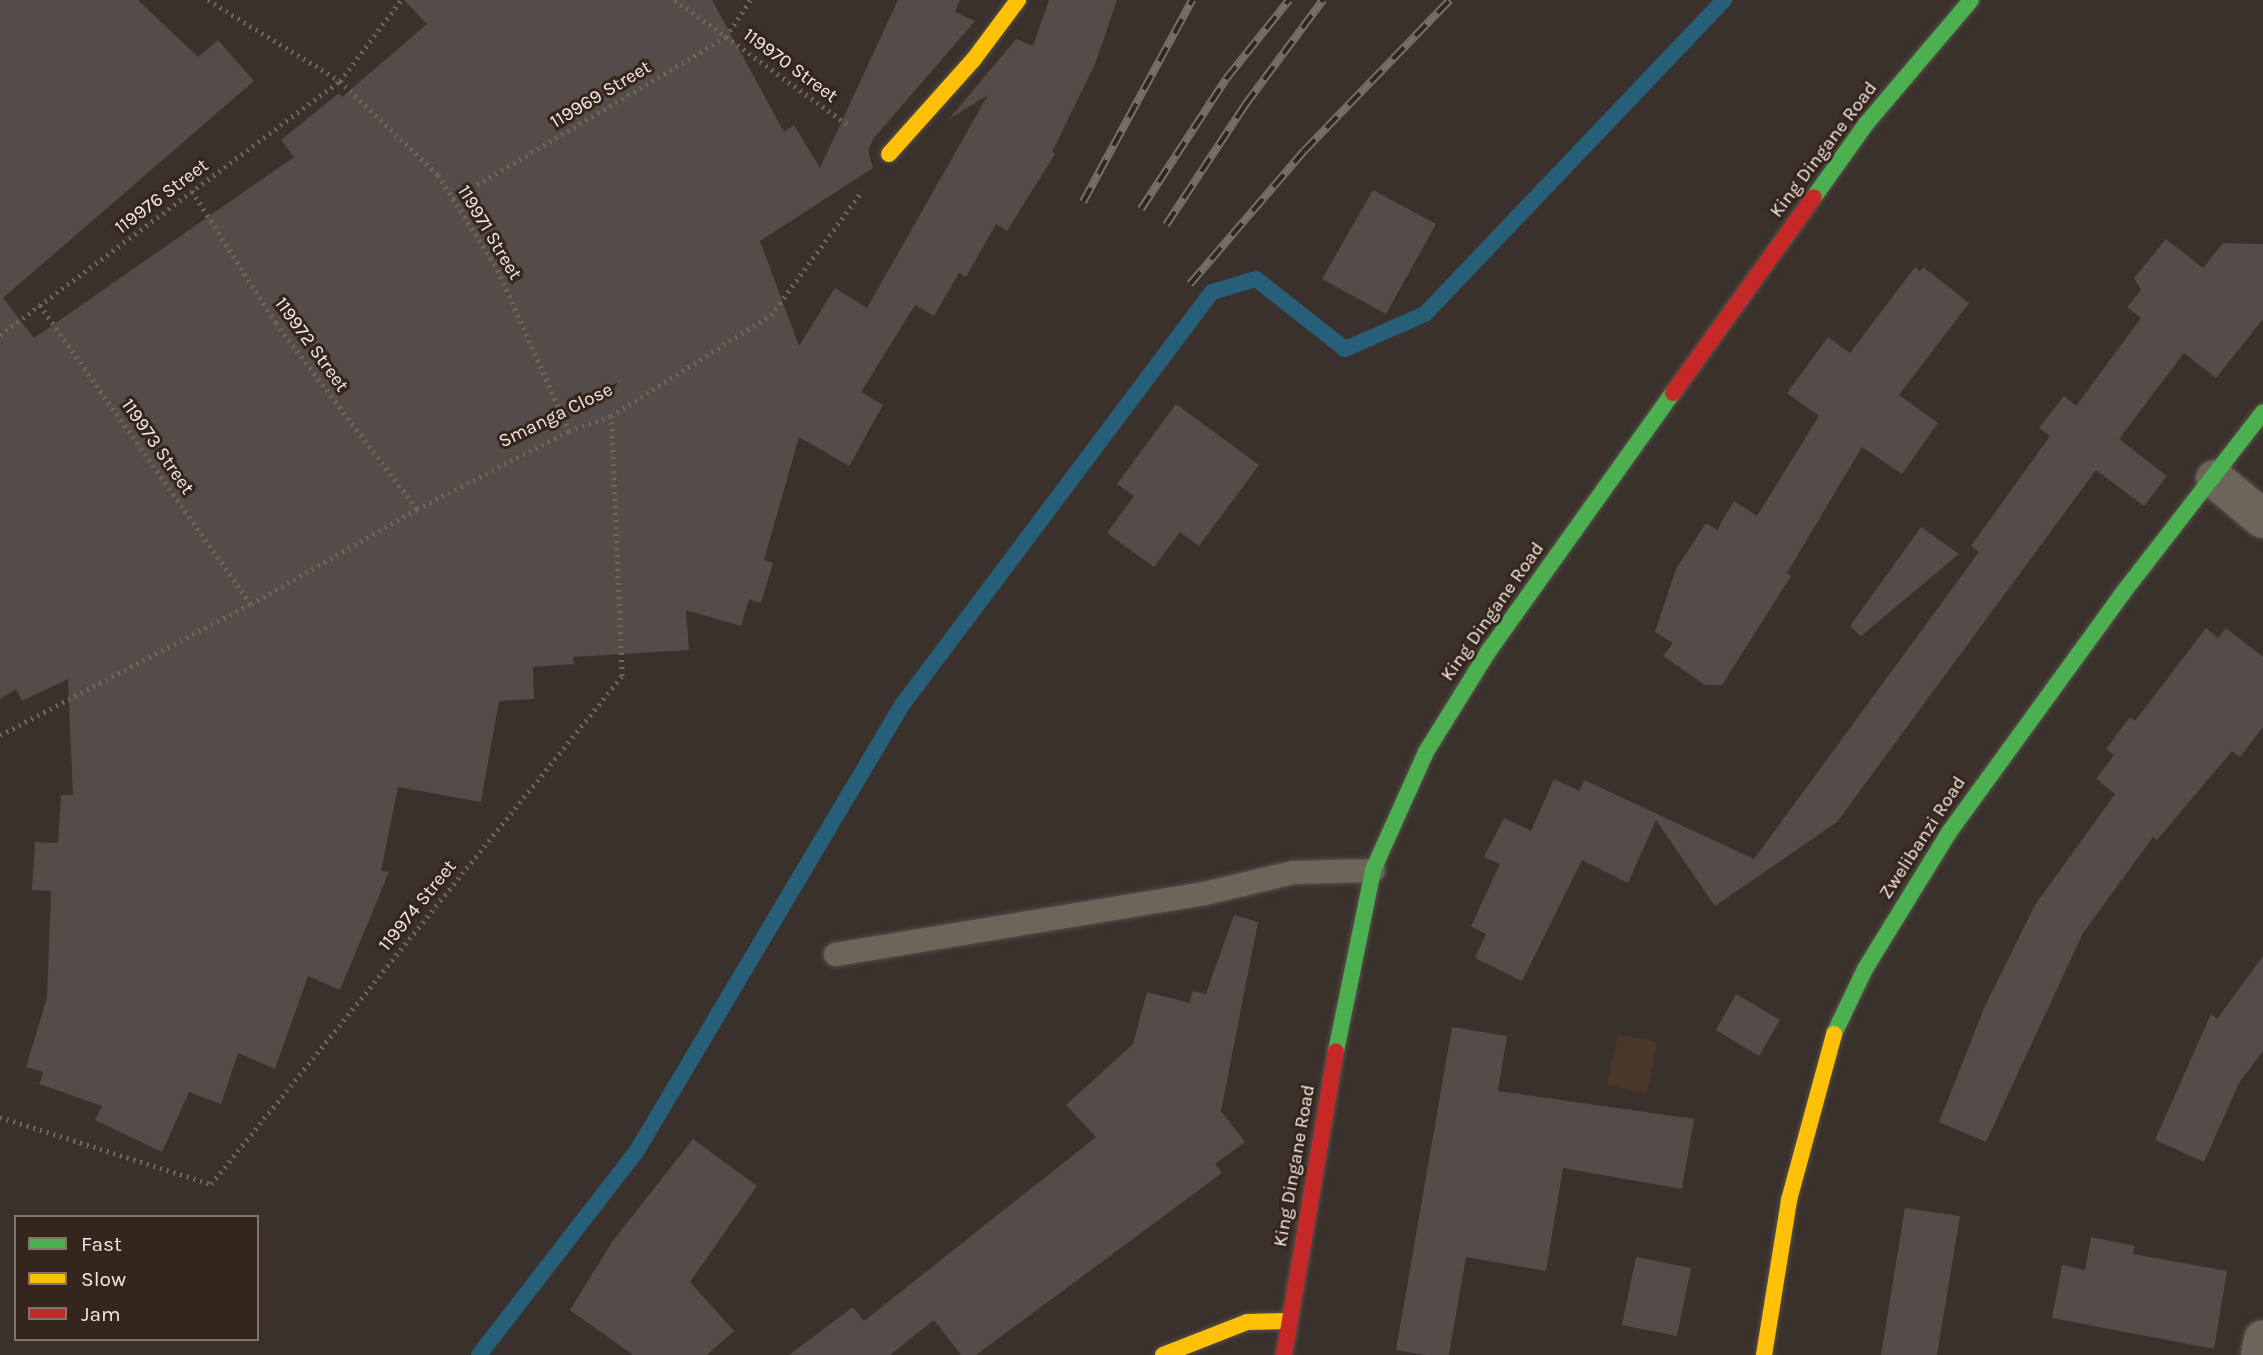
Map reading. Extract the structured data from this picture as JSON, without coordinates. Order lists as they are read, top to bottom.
{
  "streets": {
    "street": ["King Dingane Road", "Zwelibanzi Road"],
    "path": [
      "119970 Street",
      "119969 Street",
      "119976 Street",
      "119971 Street",
      "119972 Street",
      "Smanga Close",
      "119973 Street",
      "119974 Street"
    ]
  },
  "crossings": [
    ["119970 Street", "119969 Street"],
    ["119970 Street", "Smanga Close"],
    ["119969 Street", "119971 Street"],
    ["119976 Street", "119971 Street"],
    ["119976 Street", "119972 Street"],
    ["119976 Street", "119973 Street"],
    ["119971 Street", "Smanga Close"],
    ["119972 Street", "Smanga Close"],
    ["Smanga Close", "119973 Street"],
    ["Smanga Close", "119974 Street"]
  ],
  "legend": ["Fast", "Slow", "Jam"]
}
